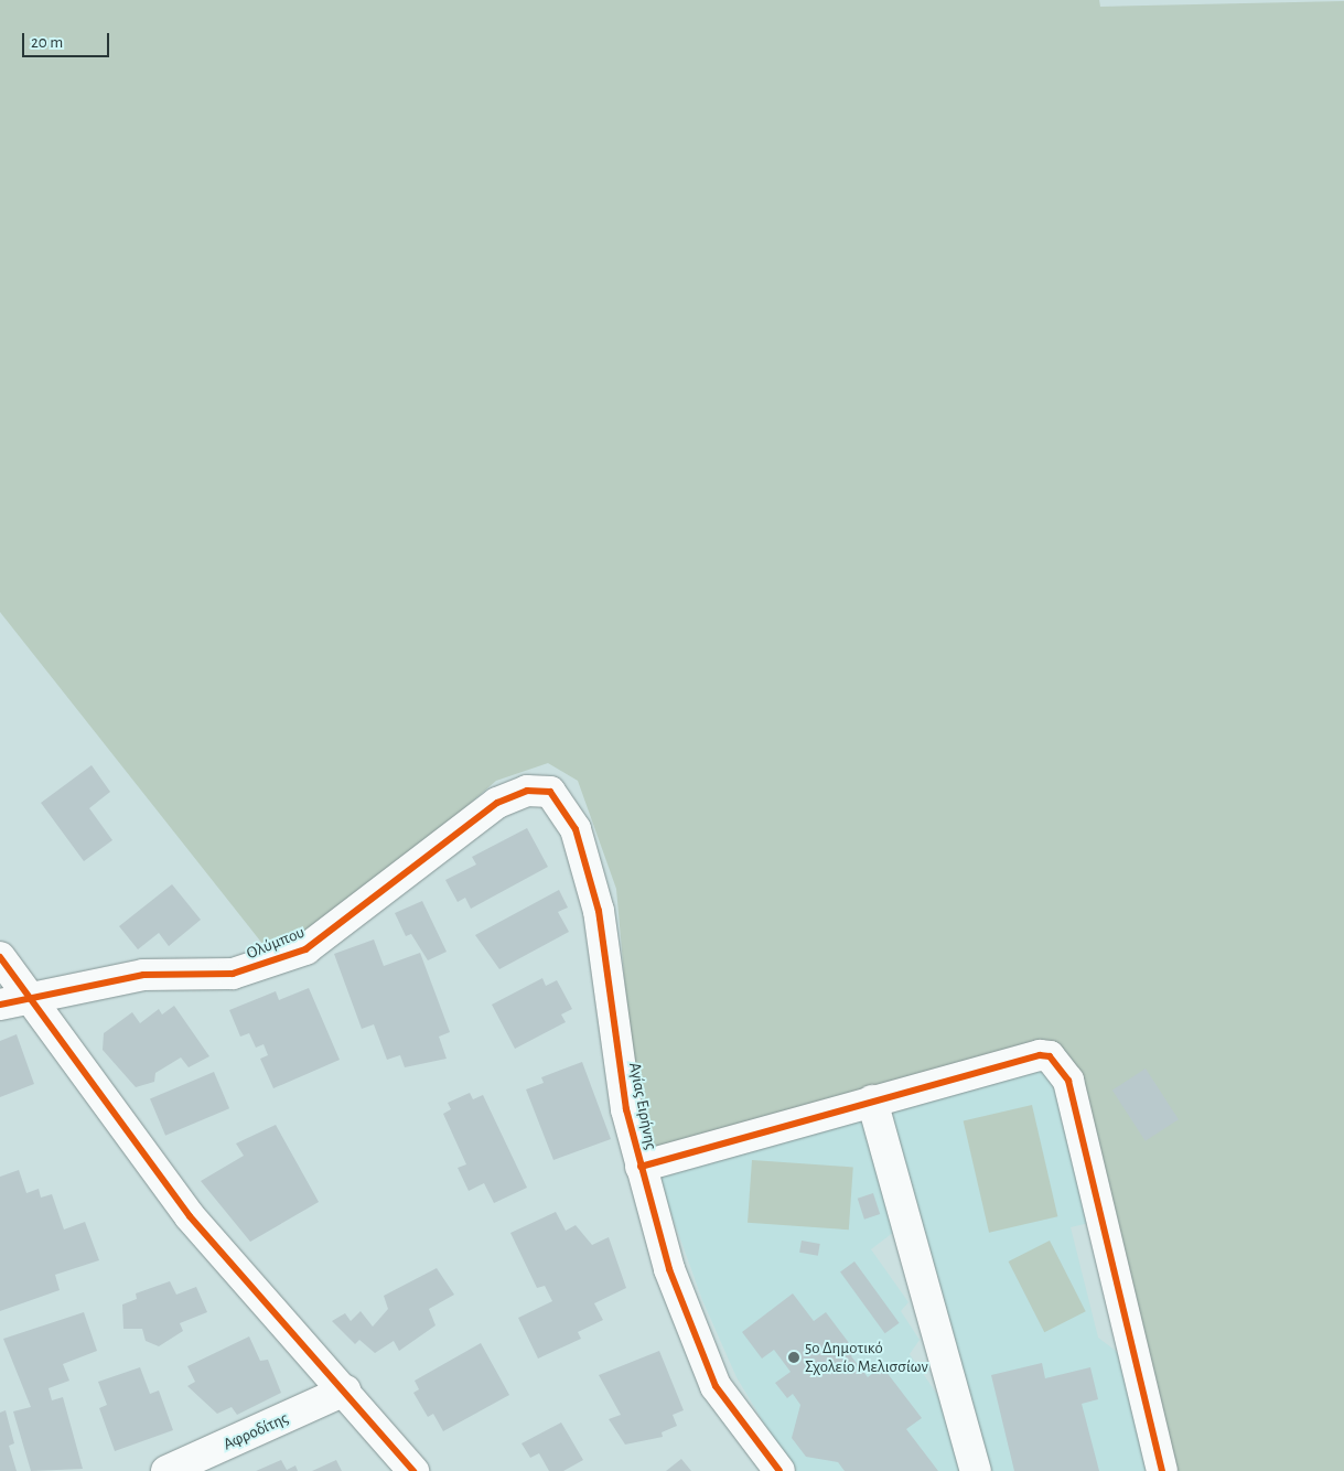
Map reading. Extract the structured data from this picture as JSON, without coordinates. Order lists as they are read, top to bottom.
{
  "streets": {
    "street": ["Ολύμπου", "Αγίας Ειρήνης", "Αφροδίτης"]
  },
  "crossings": [
    ["Ολύμπου", "Αγίας Ειρήνης"]
  ],
  "places": ["5ο Δημοτικό Σχολείο Μελισσίων"],
  "scale_bar": "20 m"
}
